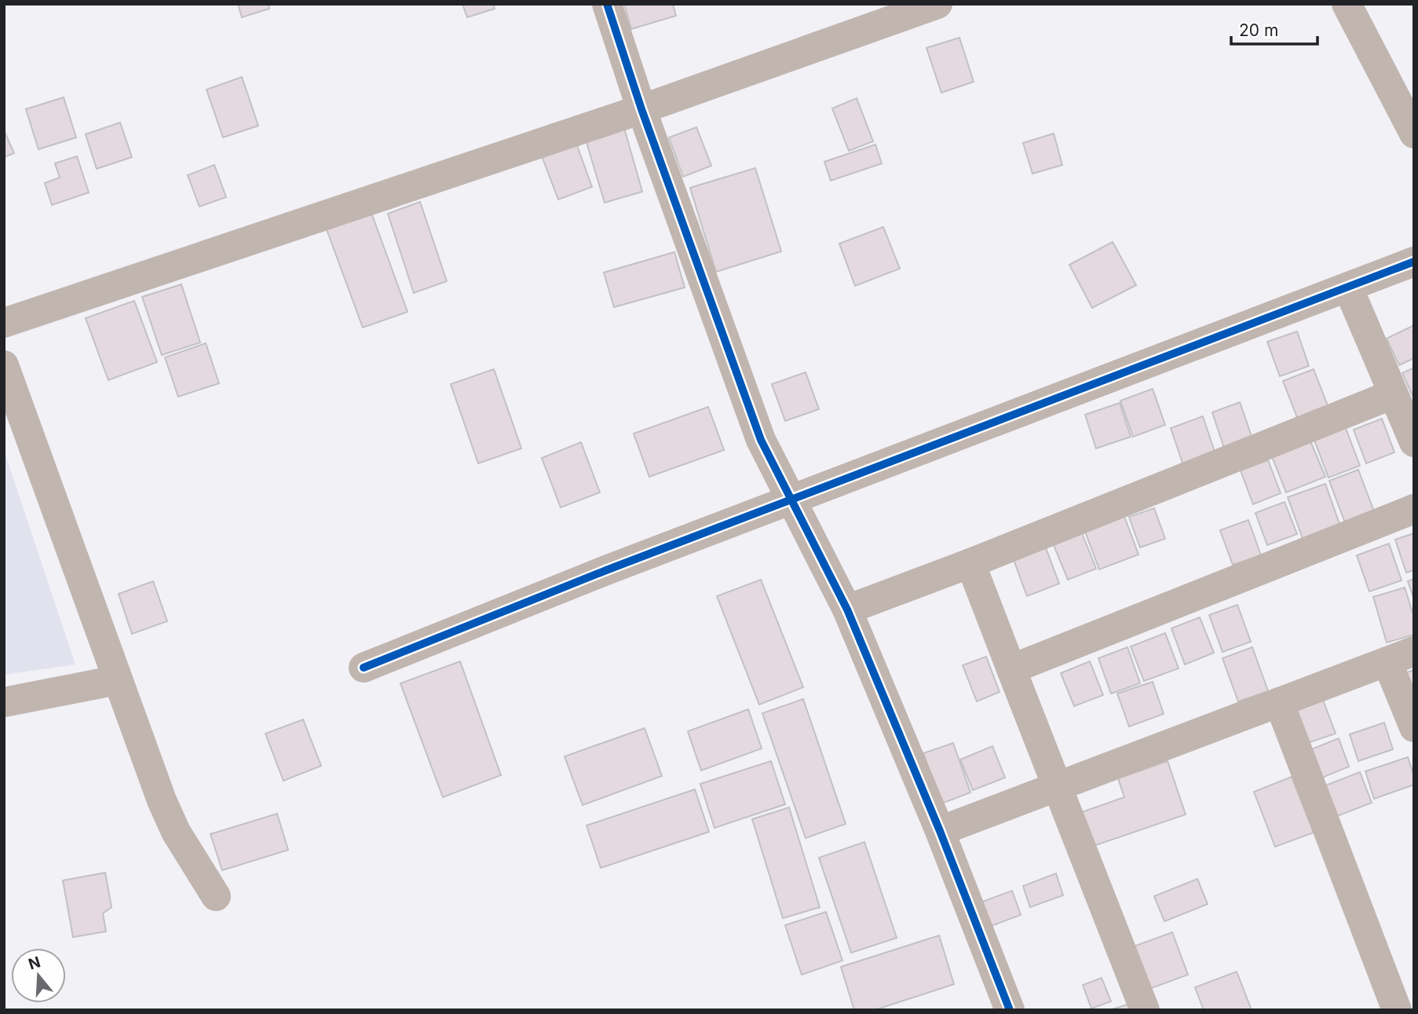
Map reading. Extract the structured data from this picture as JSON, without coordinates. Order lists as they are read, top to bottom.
{
  "scale_bar": "20 m",
  "north": "top"
}
